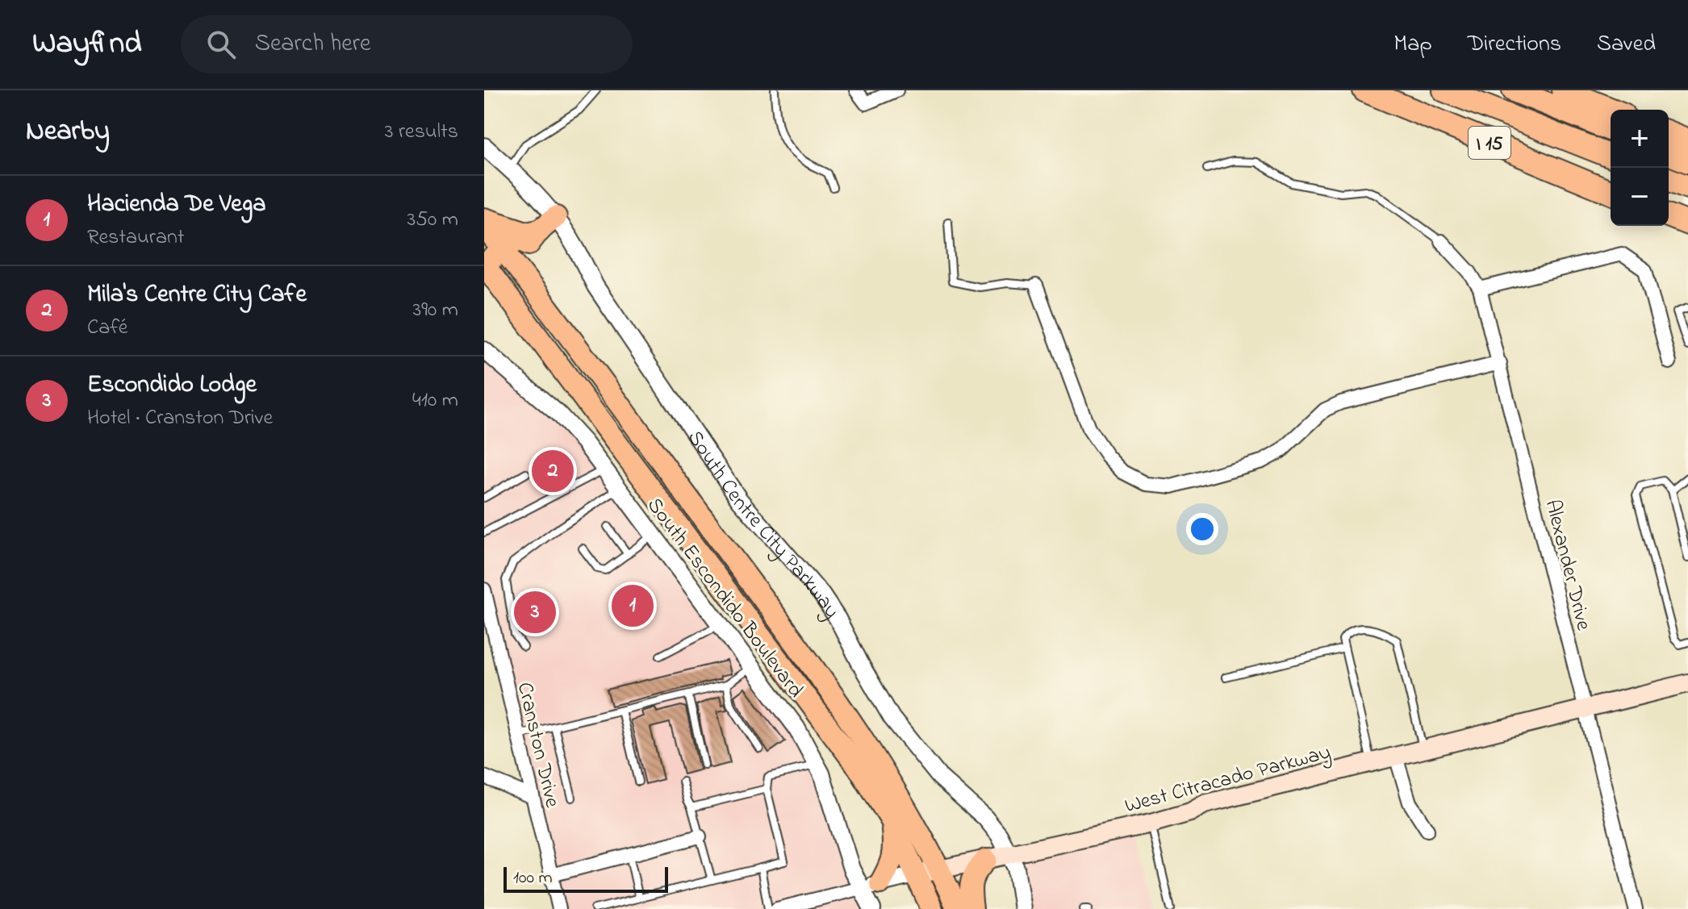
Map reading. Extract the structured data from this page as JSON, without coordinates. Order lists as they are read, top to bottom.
{
  "streets": {
    "highway": ["I 15"],
    "main road": ["West Citracado Parkway"],
    "street": [
      "South Centre City Parkway",
      "Alexander Drive",
      "South Escondido Boulevard",
      "Cranston Drive"
    ]
  },
  "crossings": [
    ["South Centre City Parkway", "West Citracado Parkway"],
    ["Alexander Drive", "West Citracado Parkway"],
    ["South Escondido Boulevard", "West Citracado Parkway"]
  ],
  "scale_bar": "100 m",
  "page": {
    "header": "Wayfind",
    "search": "Search here",
    "nav": ["Map", "Directions", "Saved"],
    "heading": ["Nearby", "3 results"],
    "map_buttons": ["+", "−"],
    "list": [
      {
        "mark": "1",
        "name": "Hacienda De Vega",
        "note": "Restaurant",
        "value": "350 m"
      },
      {
        "mark": "2",
        "name": "Mila's Centre City Cafe",
        "note": "Café",
        "value": "390 m"
      },
      {
        "mark": "3",
        "name": "Escondido Lodge",
        "note": "Hotel · Cranston Drive",
        "value": "410 m"
      }
    ],
    "pins": ["2", "1", "3"],
    "scale": "100 m"
  }
}
